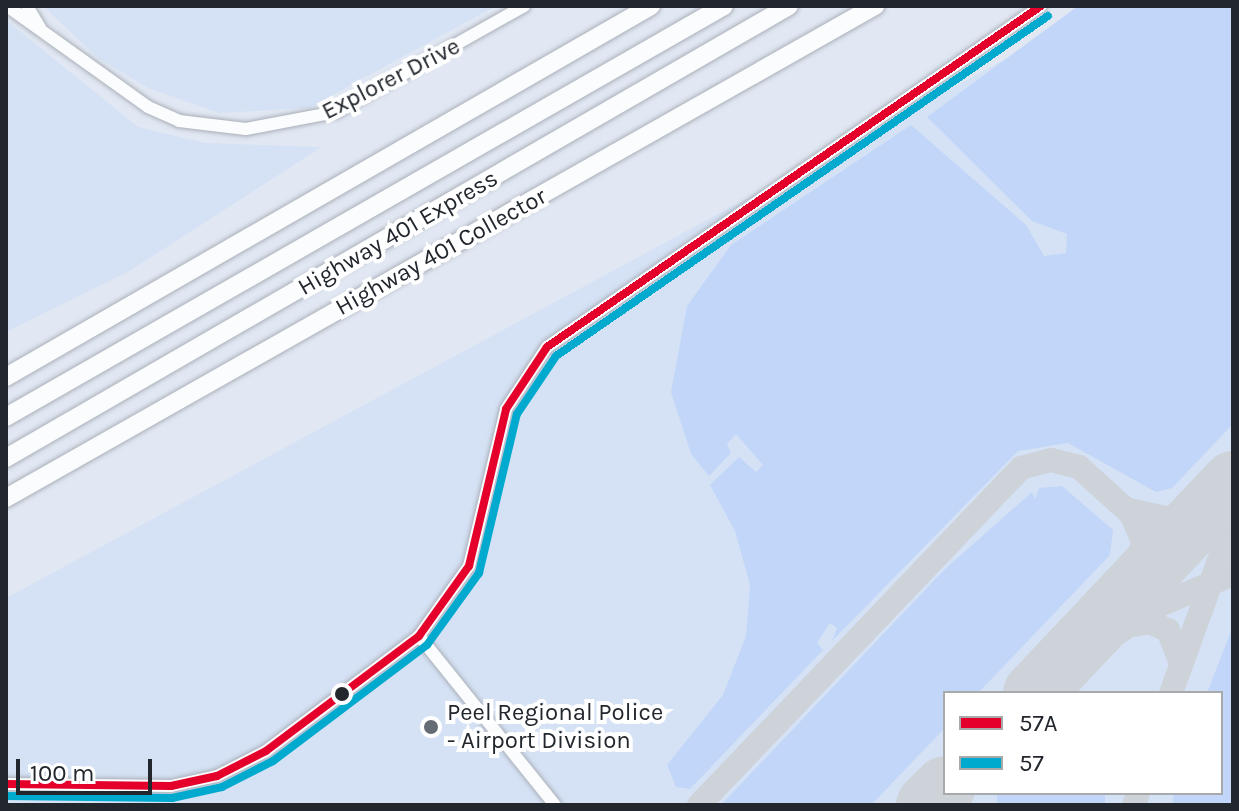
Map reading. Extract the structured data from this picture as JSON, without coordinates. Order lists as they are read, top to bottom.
{
  "streets": {
    "highway": ["Highway 401 Express", "Highway 401 Collector"],
    "street": ["Explorer Drive"]
  },
  "places": ["Peel Regional Police - Airport Division"],
  "lines": ["transit line 57A", "transit line 57"],
  "legend": ["57A", "57"],
  "scale_bar": "100 m"
}
